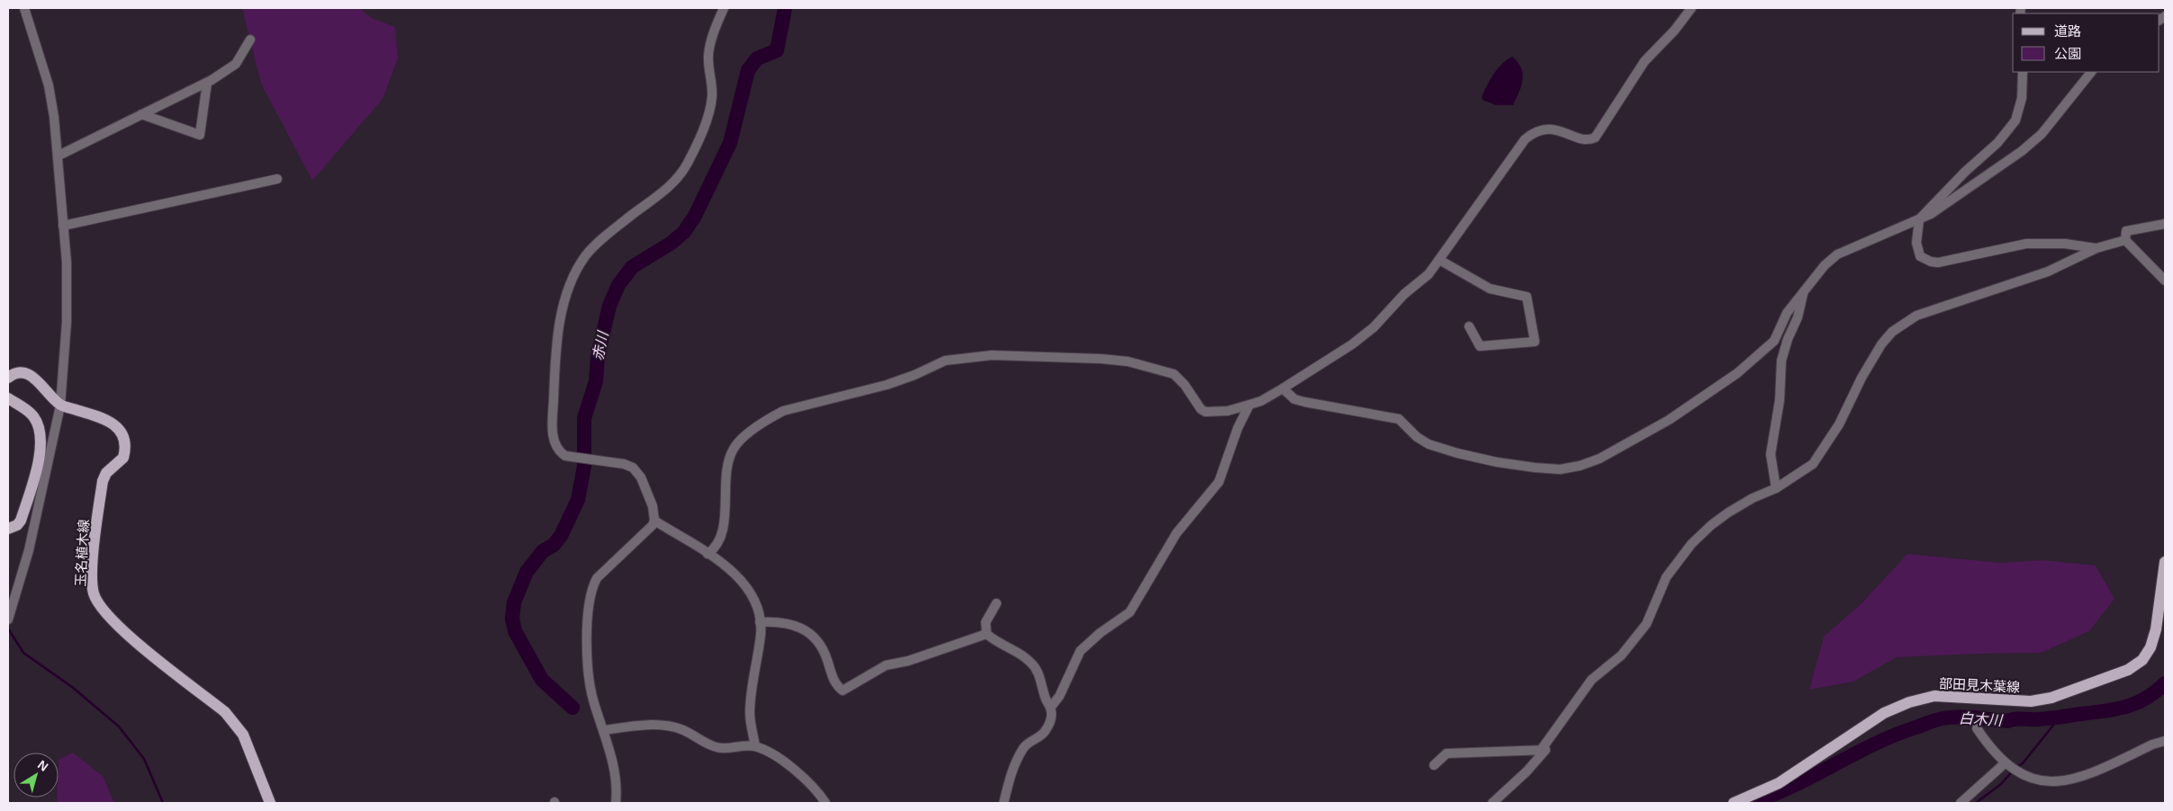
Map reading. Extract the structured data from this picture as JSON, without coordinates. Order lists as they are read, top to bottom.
{
  "streets": {
    "main road": ["玉名植木線", "部田見木葉線"]
  },
  "water": ["赤川", "白木川"],
  "legend": ["道路", "公園"],
  "north": "top right"
}
